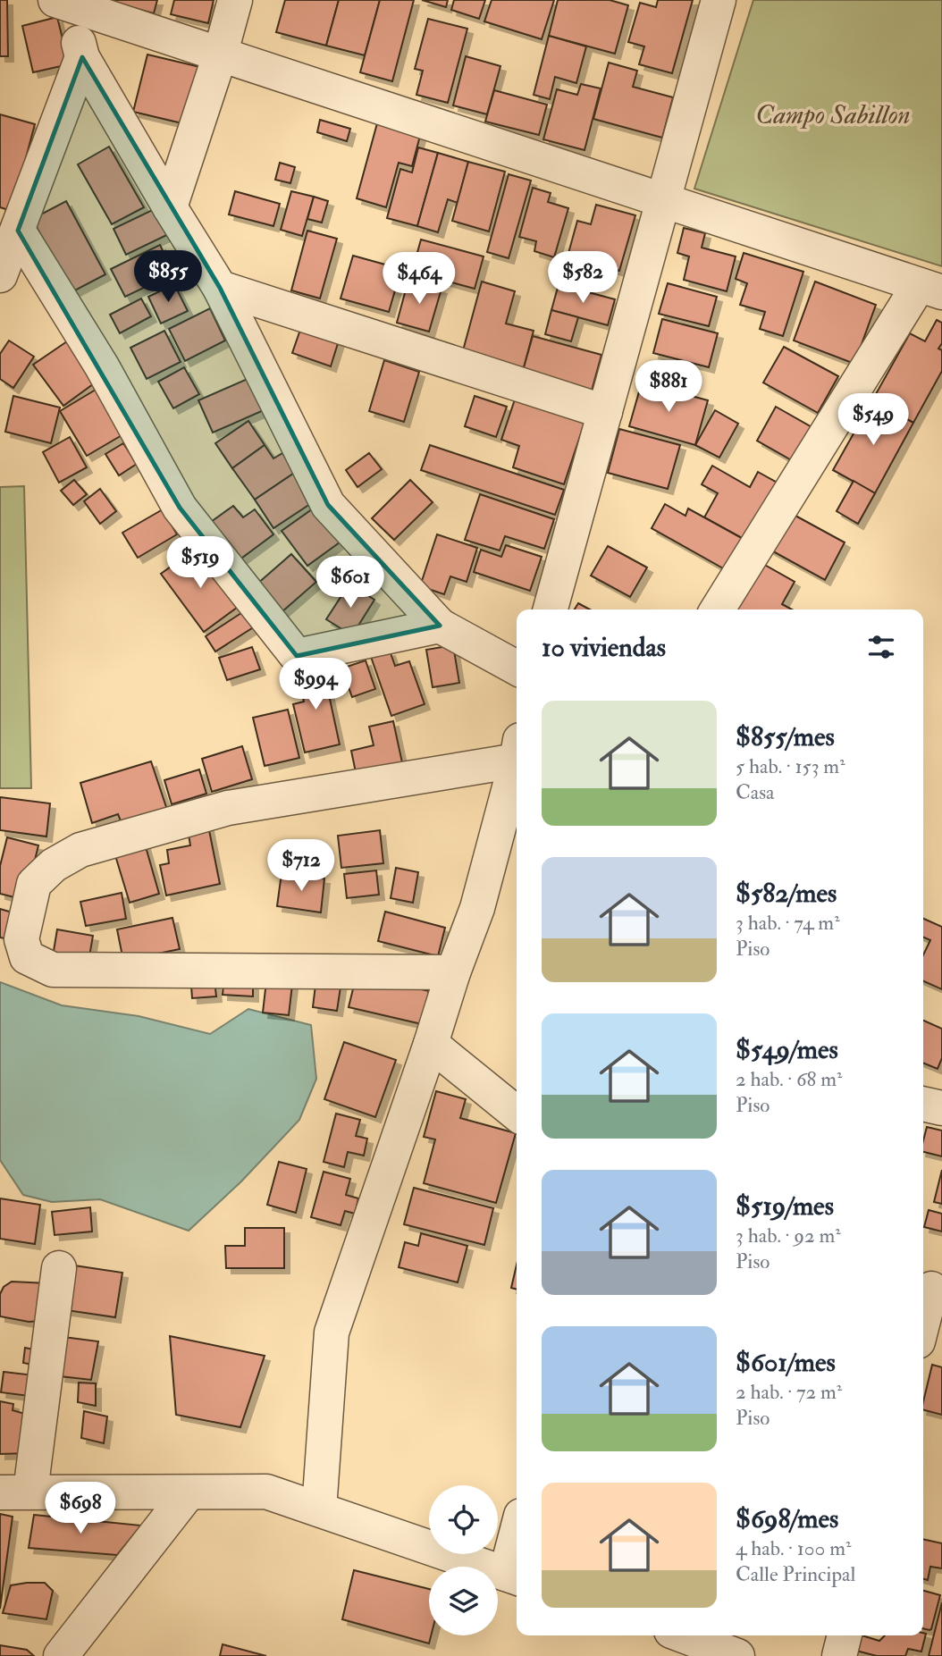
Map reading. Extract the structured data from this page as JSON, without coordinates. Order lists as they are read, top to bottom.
{
  "parks": ["Campo Sabillon"],
  "page": {
    "price": [
      "$855",
      "$582",
      "$464",
      "$881",
      "$549",
      "$519",
      "$601",
      "$994",
      "$712",
      "$698"
    ],
    "heading": "10 viviendas",
    "list": [
      {
        "name": "$855/mes",
        "note": "5 hab. · 153 m² · Casa"
      },
      {
        "name": "$582/mes",
        "note": "3 hab. · 74 m² · Piso"
      },
      {
        "name": "$549/mes",
        "note": "2 hab. · 68 m² · Piso"
      },
      {
        "name": "$519/mes",
        "note": "3 hab. · 92 m² · Piso"
      },
      {
        "name": "$601/mes",
        "note": "2 hab. · 72 m² · Piso"
      },
      {
        "name": "$698/mes",
        "note": "4 hab. · 100 m² · Calle Principal"
      }
    ]
  }
}
